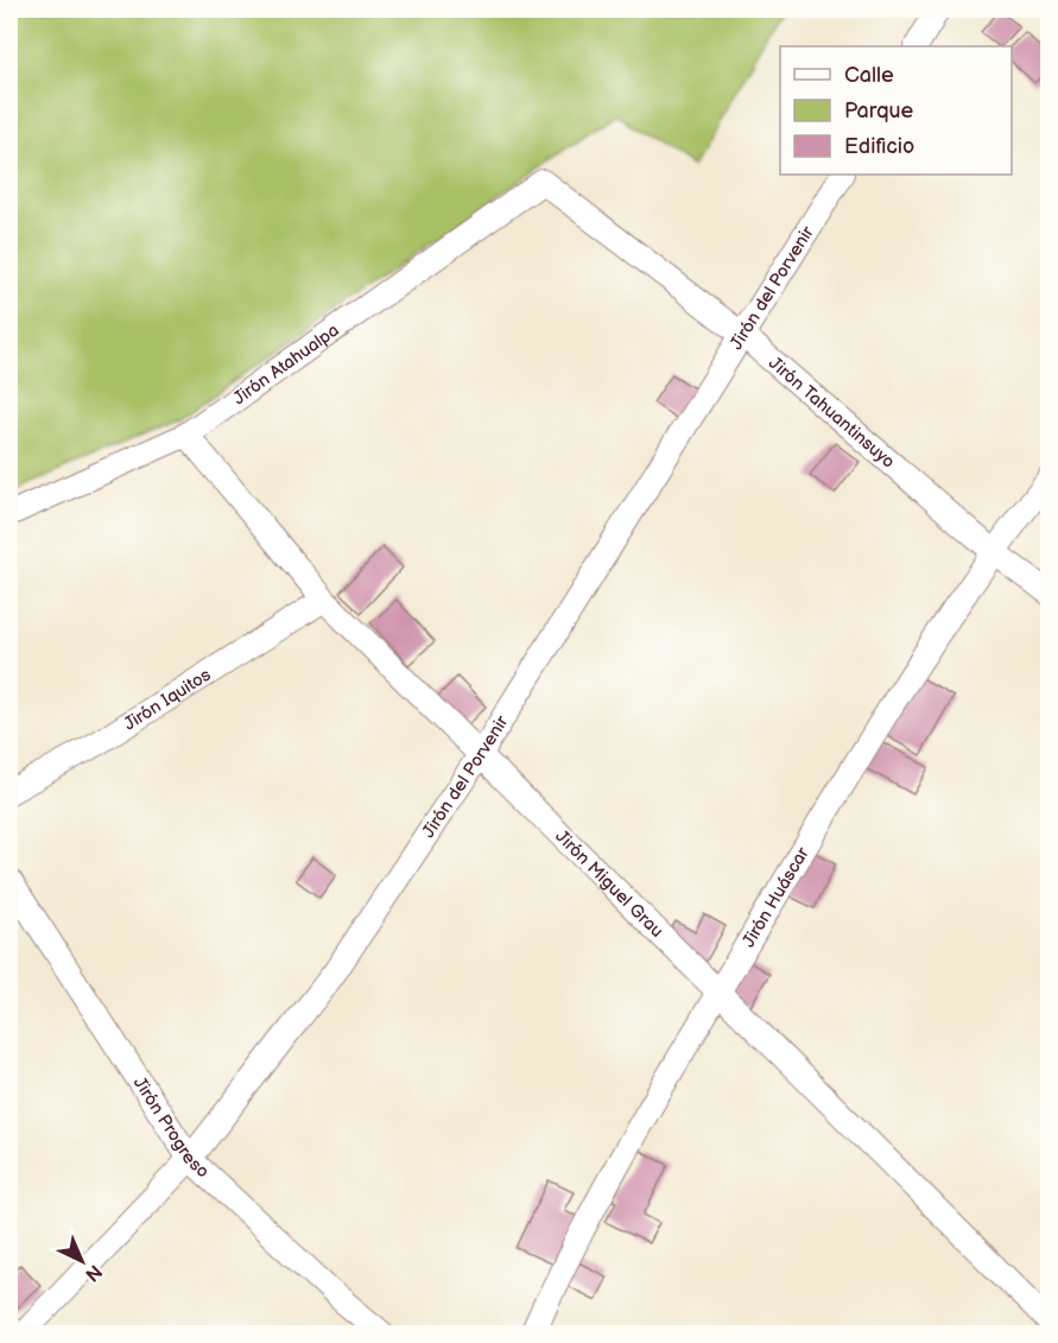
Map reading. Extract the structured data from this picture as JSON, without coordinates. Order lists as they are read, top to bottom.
{
  "streets": {
    "street": [
      "Jirón del Porvenir",
      "Jirón Atahualpa",
      "Jirón Tahuantinsuyo",
      "Jirón Iquitos",
      "Jirón Miguel Grau",
      "Jirón Huáscar",
      "Jirón Progreso"
    ]
  },
  "crossings": [
    ["Jirón del Porvenir", "Jirón Tahuantinsuyo"],
    ["Jirón del Porvenir", "Jirón Miguel Grau"],
    ["Jirón del Porvenir", "Jirón Progreso"],
    ["Jirón Atahualpa", "Jirón Tahuantinsuyo"],
    ["Jirón Atahualpa", "Jirón Miguel Grau"],
    ["Jirón Tahuantinsuyo", "Jirón Huáscar"],
    ["Jirón Iquitos", "Jirón Miguel Grau"],
    ["Jirón Miguel Grau", "Jirón Huáscar"]
  ],
  "legend": ["Calle", "Parque", "Edificio"],
  "north": "bottom right"
}
